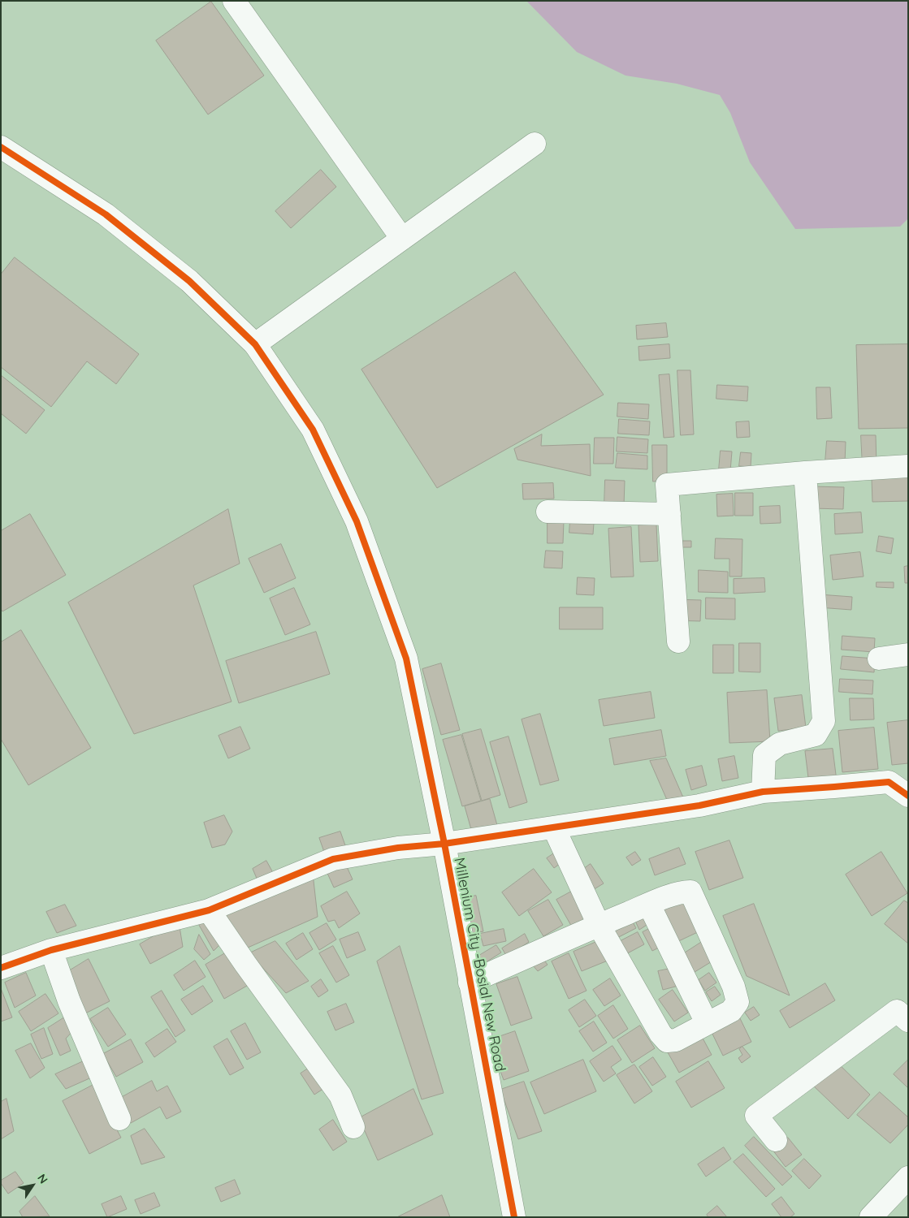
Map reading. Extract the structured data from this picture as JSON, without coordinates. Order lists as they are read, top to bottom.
{
  "streets": {
    "street": ["Millenium City -Bosial New Road"]
  },
  "north": "top right"
}
